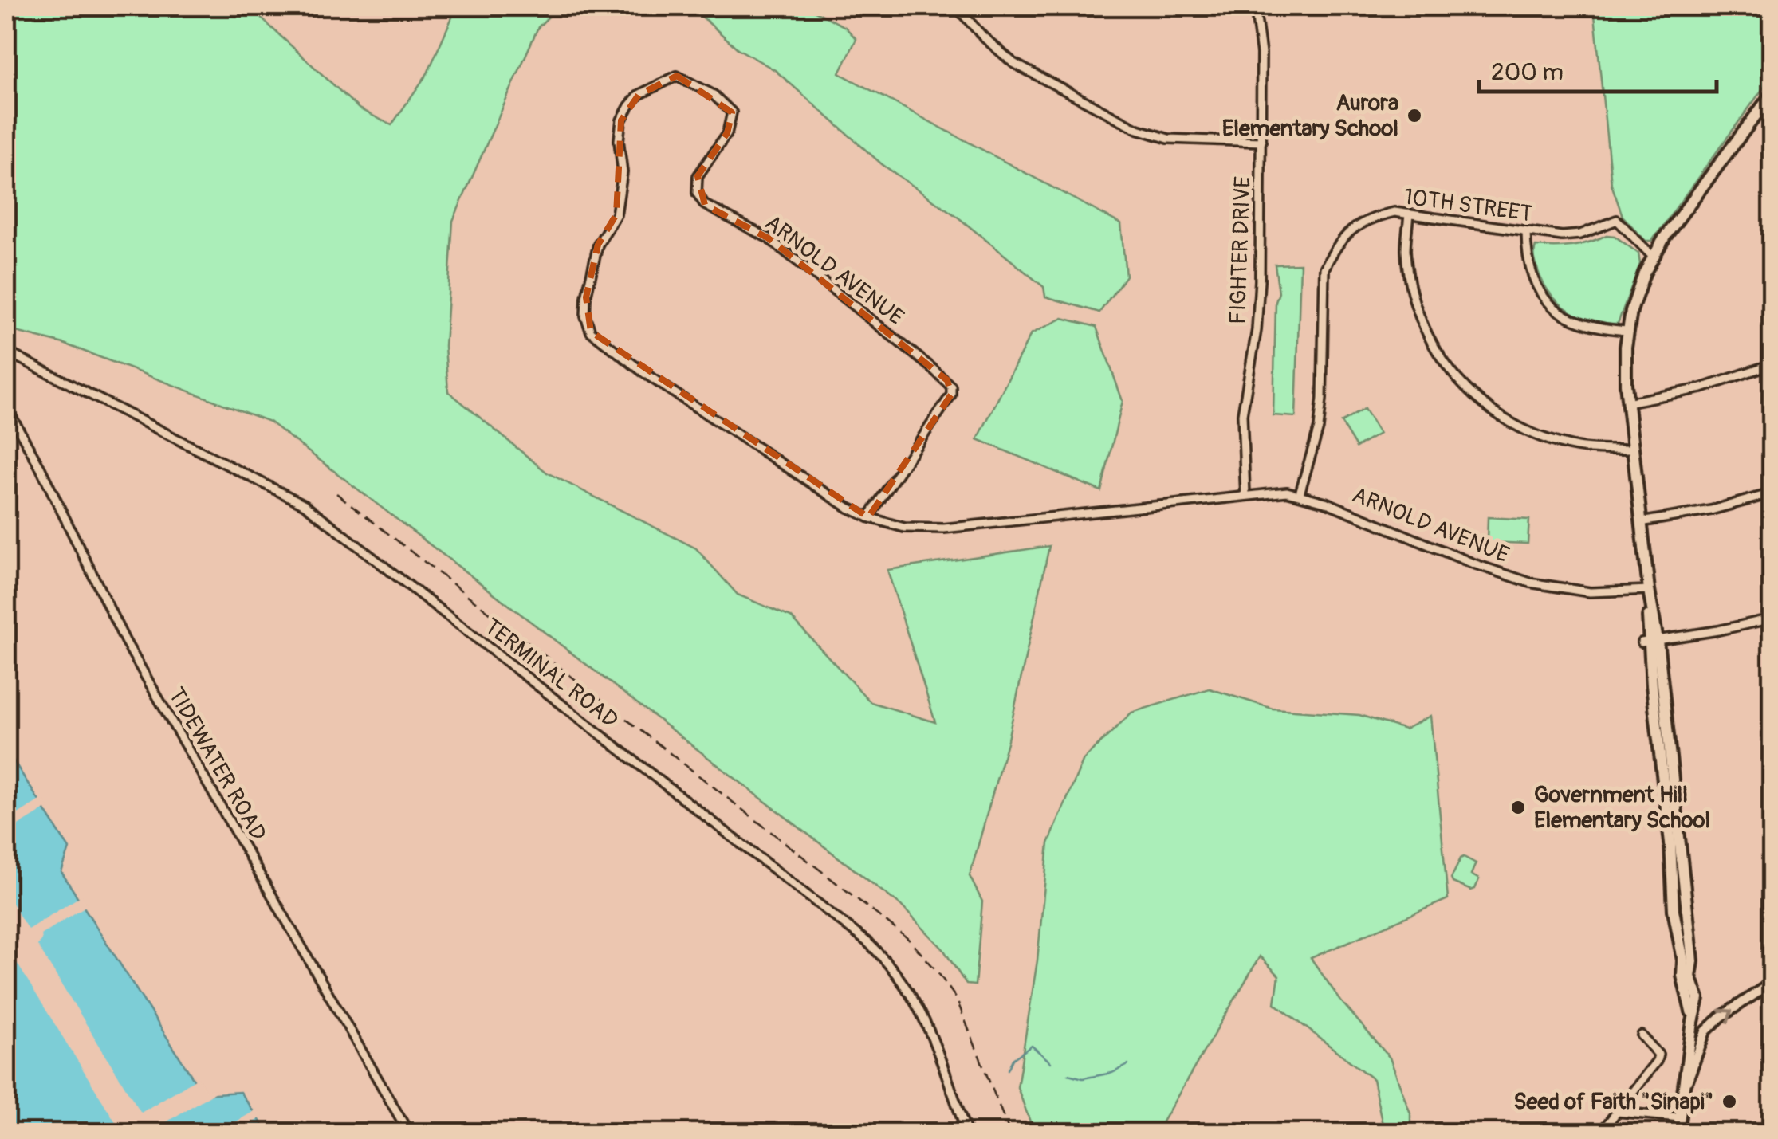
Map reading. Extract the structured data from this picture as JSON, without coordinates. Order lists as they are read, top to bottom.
{
  "streets": {
    "street": [
      "10TH STREET",
      "FIGHTER DRIVE",
      "ARNOLD AVENUE",
      "TERMINAL ROAD",
      "TIDEWATER ROAD"
    ]
  },
  "crossings": [
    ["10TH STREET", "ARNOLD AVENUE"],
    ["FIGHTER DRIVE", "ARNOLD AVENUE"]
  ],
  "places": ["Aurora Elementary School", "Government Hill Elementary School", "Seed of Faith \"Sinapi\""],
  "scale_bar": "200 m"
}
